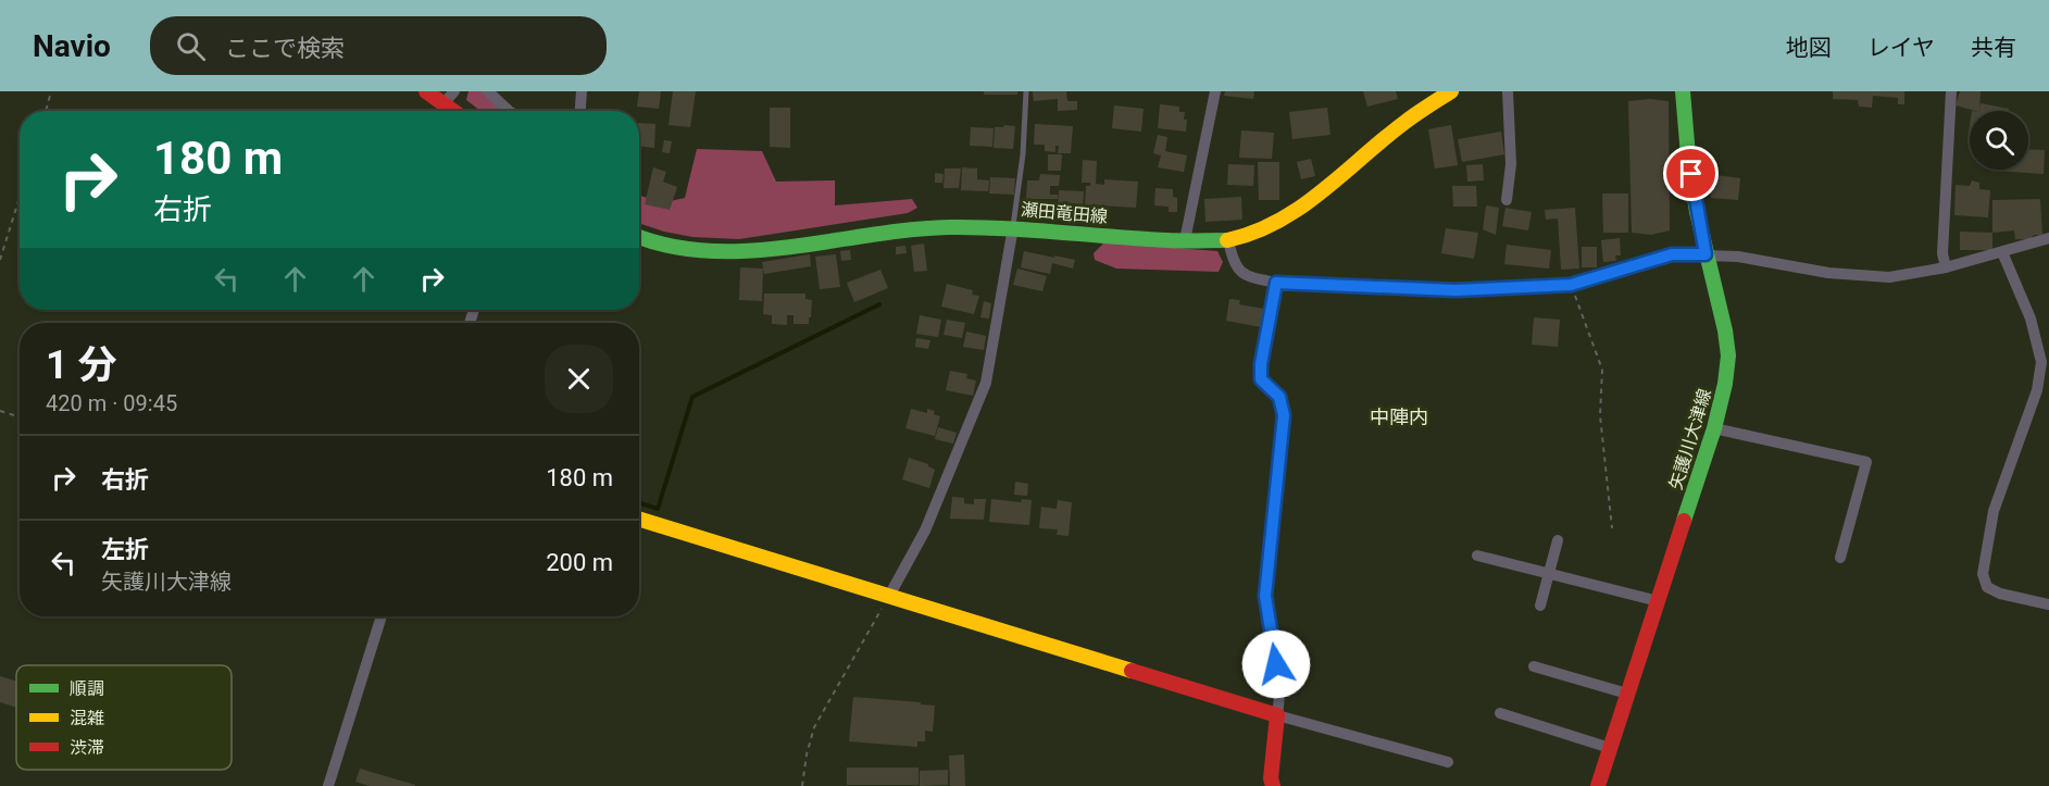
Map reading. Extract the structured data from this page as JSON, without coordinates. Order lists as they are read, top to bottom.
{
  "streets": {
    "main road": ["瀬田竜田線", "矢護川大津線"]
  },
  "districts": ["中陣内"],
  "legend": ["順調", "混雑", "渋滞"],
  "page": {
    "header": "Navio",
    "search": "ここで検索",
    "nav": ["地図", "レイヤ", "共有"],
    "turn": ["180 m", "右折"],
    "heading": ["1 分", "420 m · 09:45"],
    "list": [
      {
        "name": "右折",
        "value": "180 m"
      },
      {
        "name": "左折",
        "note": "矢護川大津線",
        "value": "200 m"
      }
    ]
  }
}
